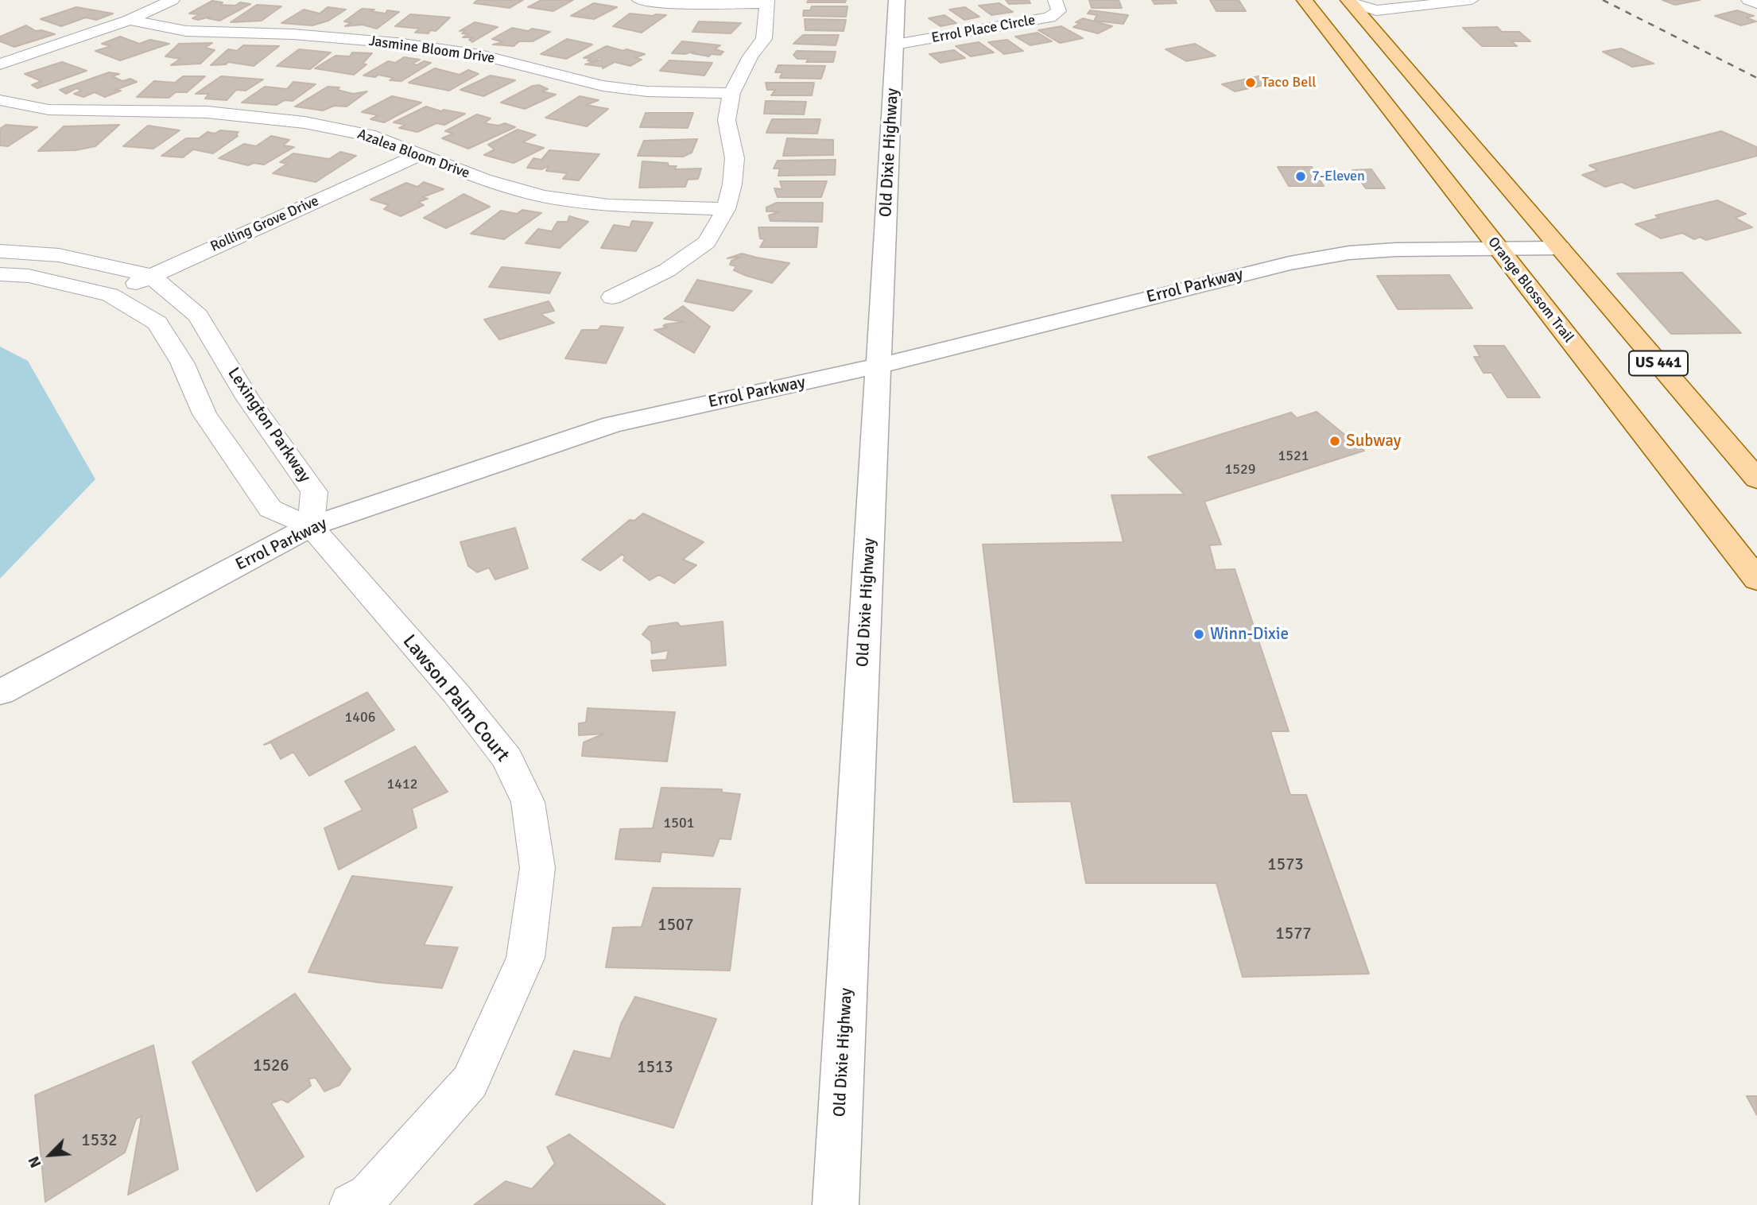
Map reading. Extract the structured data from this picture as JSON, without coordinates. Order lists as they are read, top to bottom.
{
  "streets": {
    "main road": ["Orange Blossom Trail", "US 441"],
    "street": [
      "Errol Place Circle",
      "Jasmine Bloom Drive",
      "Old Dixie Highway",
      "Azalea Bloom Drive",
      "Rolling Grove Drive",
      "Errol Parkway",
      "Lexington Parkway",
      "Lawson Palm Court"
    ]
  },
  "crossings": [
    ["Errol Place Circle", "Old Dixie Highway"],
    ["Old Dixie Highway", "Errol Parkway"],
    ["Azalea Bloom Drive", "Rolling Grove Drive"],
    ["Rolling Grove Drive", "Lexington Parkway"],
    ["Errol Parkway", "Orange Blossom Trail"],
    ["Errol Parkway", "US 441"],
    ["Errol Parkway", "Lexington Parkway"],
    ["Errol Parkway", "Lawson Palm Court"],
    ["Lexington Parkway", "Lawson Palm Court"]
  ],
  "places": [
    "Taco Bell",
    "7-Eleven",
    "Subway",
    "Winn-Dixie"
  ],
  "house_numbers": [
    "1521",
    "1529",
    "1406",
    "1412",
    "1501",
    "1573",
    "1507",
    "1577",
    "1526",
    "1513",
    "1532"
  ],
  "north": "bottom left"
}
